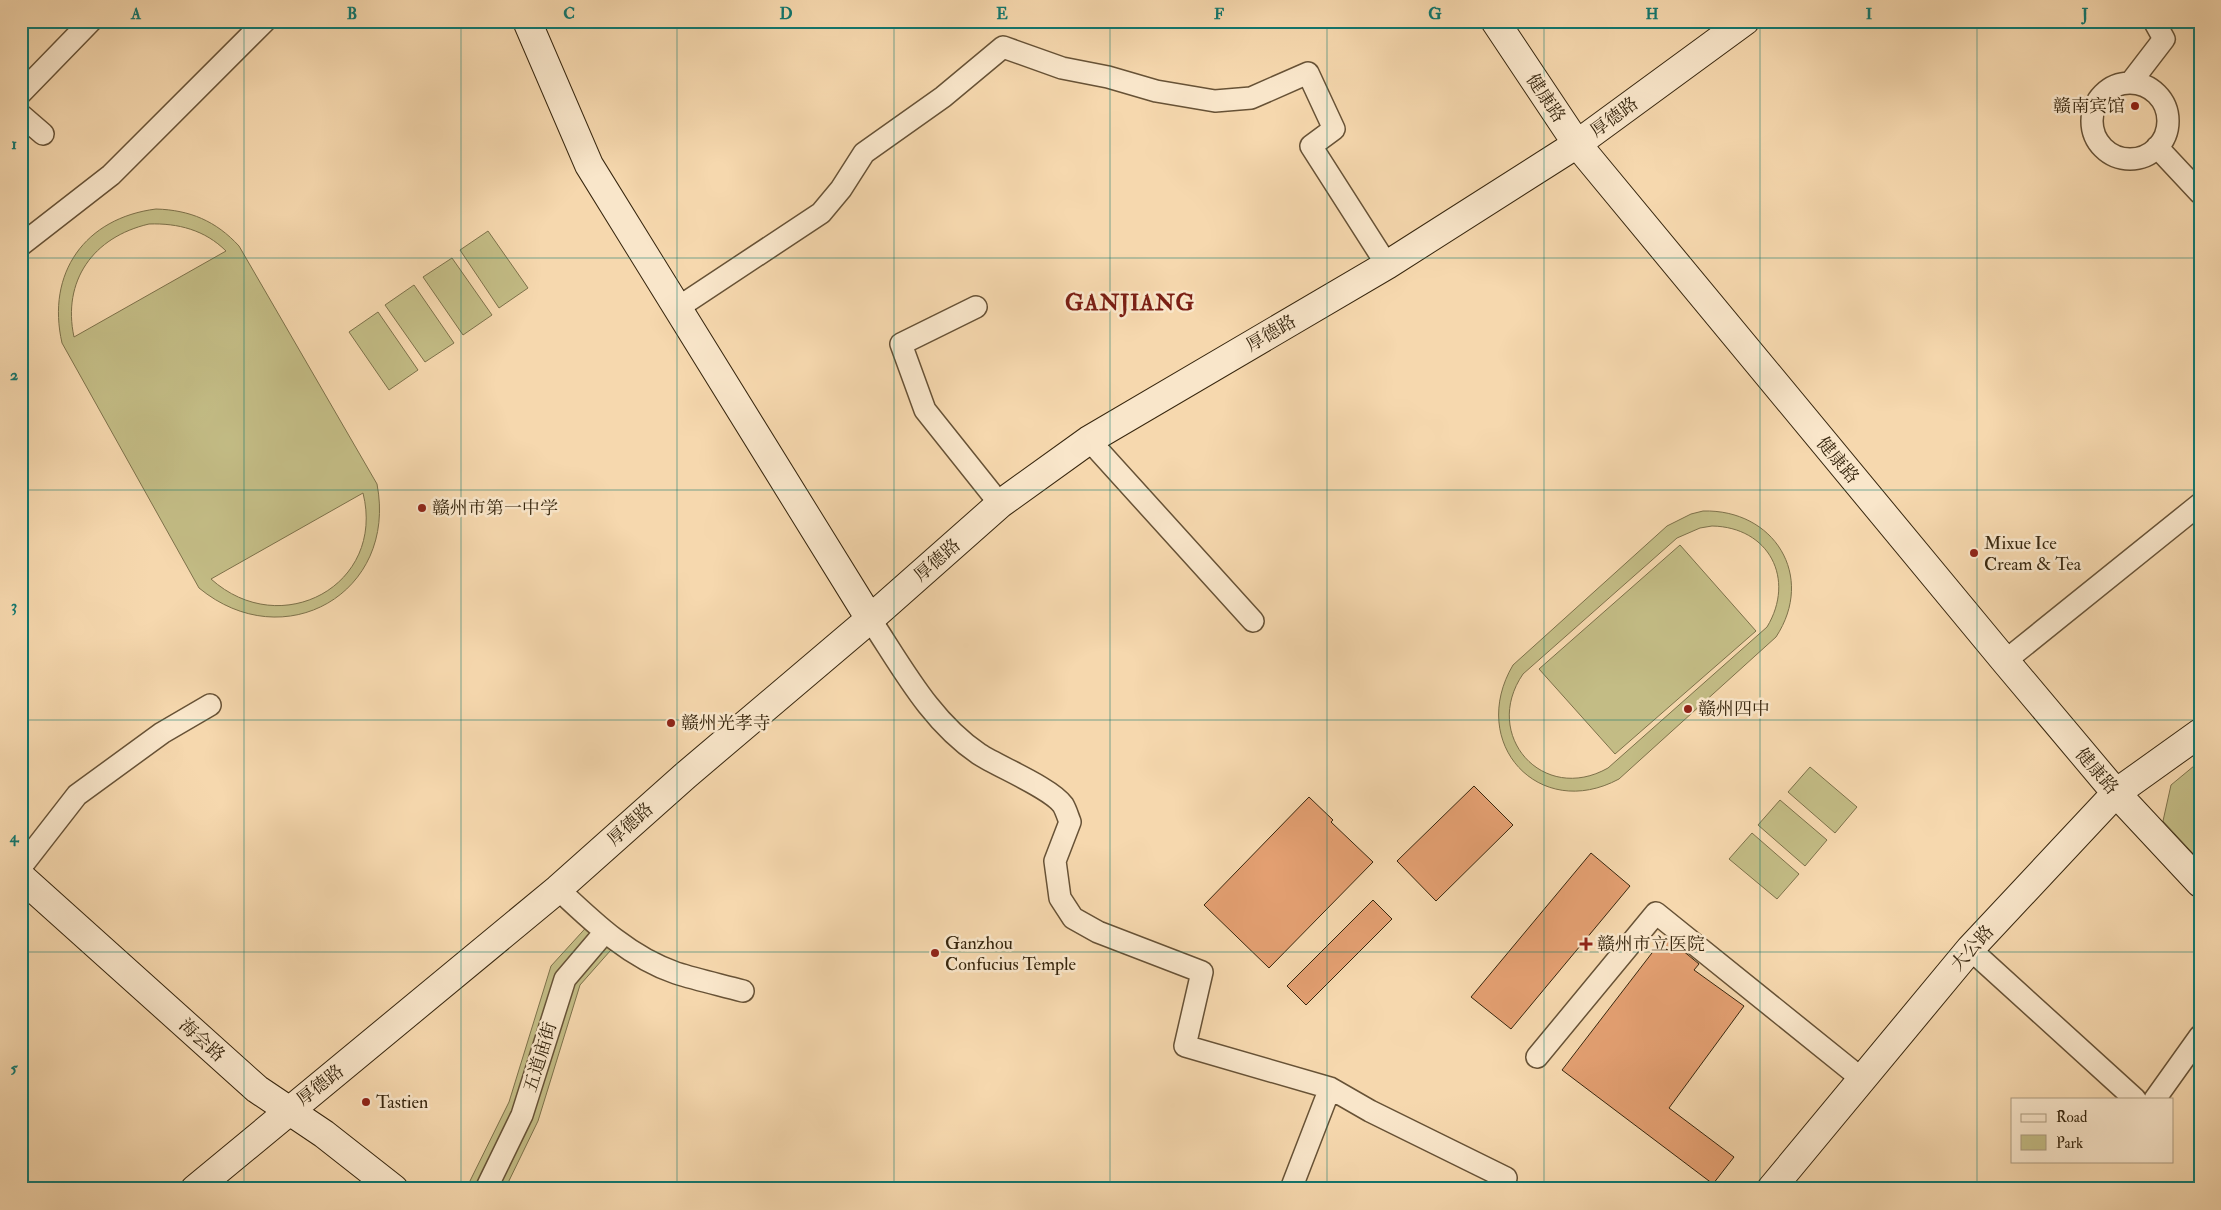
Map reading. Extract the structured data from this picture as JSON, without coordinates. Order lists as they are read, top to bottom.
{
  "streets": {
    "street": [
      "健康路",
      "厚德路",
      "大公路",
      "海会路",
      "五道庙街"
    ]
  },
  "crossings": [
    ["健康路", "厚德路"],
    ["健康路", "大公路"],
    ["厚德路", "海会路"]
  ],
  "districts": ["GANJIANG"],
  "places": {
    "other": [
      "赣南宾馆",
      "赣州市第一中学",
      "Mixue Ice Cream & Tea",
      "赣州四中",
      "赣州光孝寺",
      "Ganzhou Confucius Temple",
      "Tastien"
    ],
    "health": ["赣州市立医院"]
  },
  "legend": ["Road", "Park"],
  "grid": {
    "columns": [
      "A",
      "B",
      "C",
      "D",
      "E",
      "F",
      "G",
      "H",
      "I",
      "J"
    ],
    "rows": [
      "1",
      "2",
      "3",
      "4",
      "5"
    ]
  }
}
